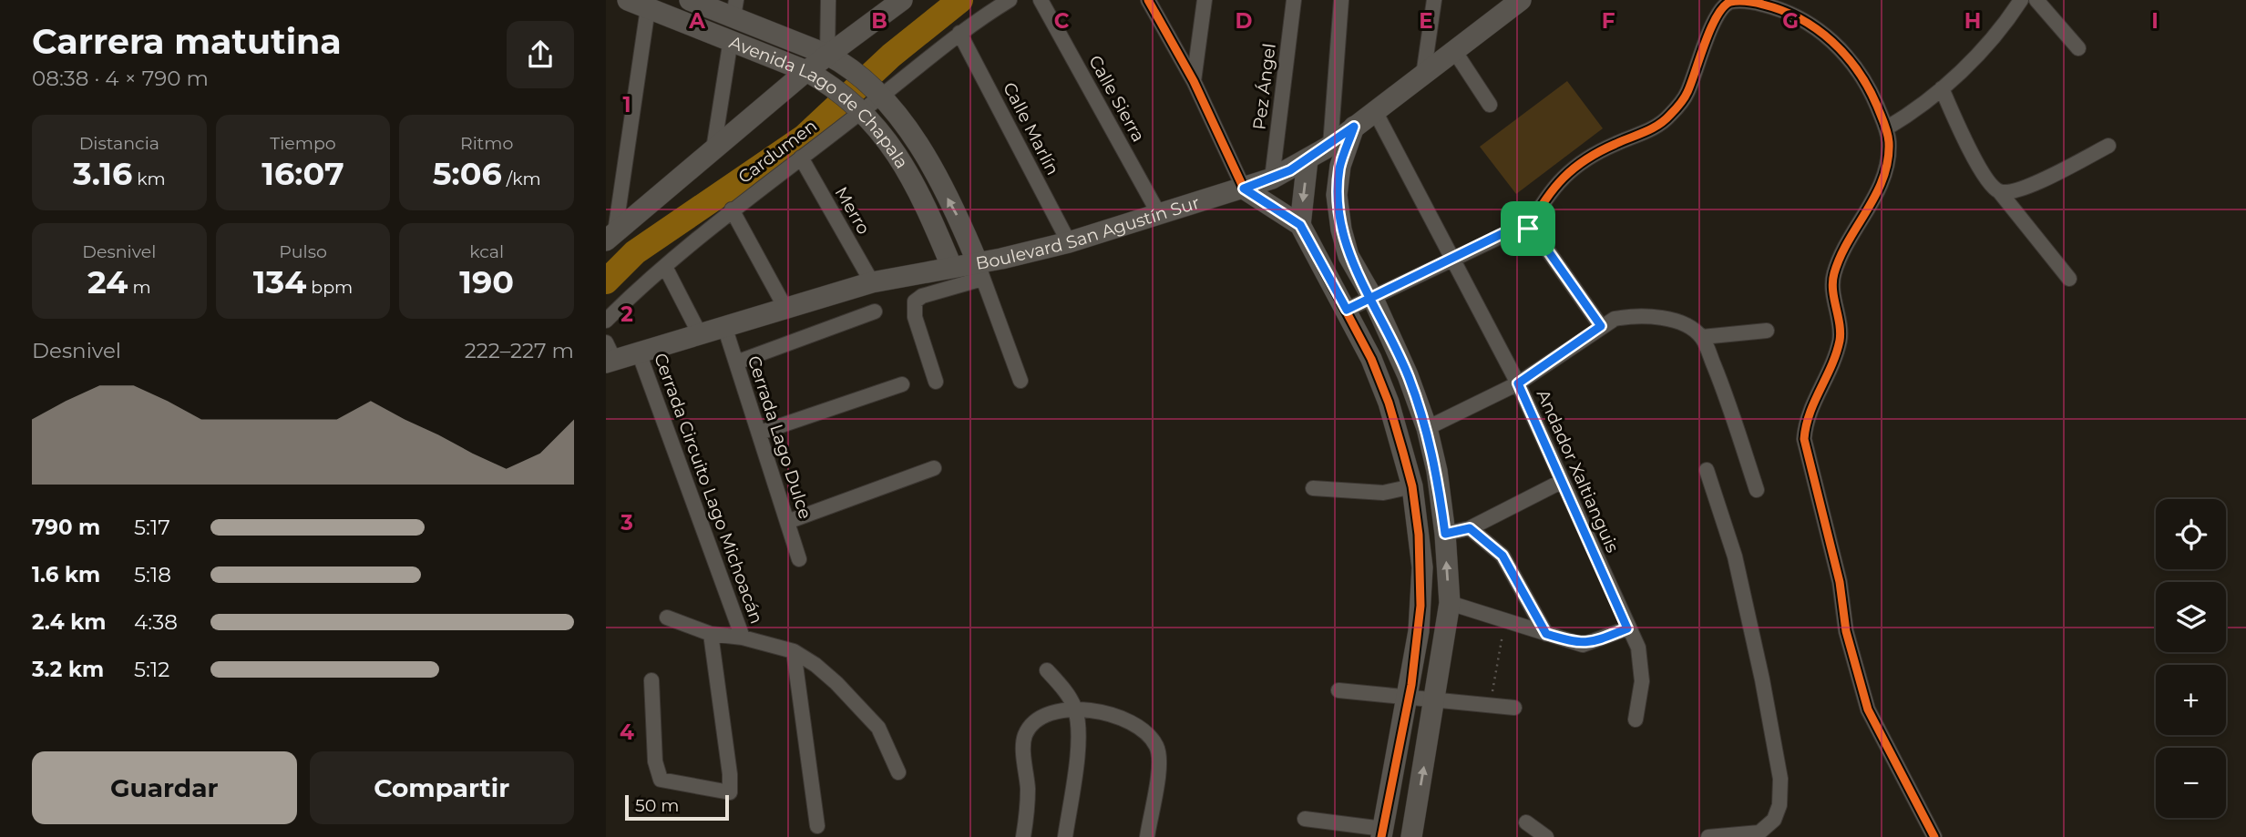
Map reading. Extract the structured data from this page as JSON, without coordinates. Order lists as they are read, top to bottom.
{
  "streets": {
    "main road": ["Avenida Lago de Chapala", "Boulevard San Agustín Sur"],
    "street": [
      "Pez Ángel",
      "Calle Sierra",
      "Calle Marlín",
      "Cardumen",
      "Merro",
      "Cerrada Lago Dulce",
      "Andador Xaltianguis",
      "Cerrada Circuito Lago Michoacán"
    ]
  },
  "crossings": [
    ["Pez Ángel", "Boulevard San Agustín Sur"],
    ["Calle Sierra", "Boulevard San Agustín Sur"],
    ["Avenida Lago de Chapala", "Cardumen"],
    ["Avenida Lago de Chapala", "Boulevard San Agustín Sur"],
    ["Calle Marlín", "Cardumen"],
    ["Calle Marlín", "Boulevard San Agustín Sur"],
    ["Cardumen", "Merro"],
    ["Merro", "Boulevard San Agustín Sur"],
    ["Boulevard San Agustín Sur", "Cerrada Lago Dulce"],
    ["Boulevard San Agustín Sur", "Andador Xaltianguis"],
    ["Boulevard San Agustín Sur", "Cerrada Circuito Lago Michoacán"]
  ],
  "scale_bar": "50 m",
  "page": {
    "heading": ["Carrera matutina", "08:38 · 4 × 790 m"],
    "stats": [
      ["Distancia", "3.16 km"],
      ["Tiempo", "16:07"],
      ["Ritmo", "5:06 /km"],
      ["Desnivel", "24 m"],
      ["Pulso", "134 bpm"],
      ["kcal", "190"]
    ],
    "chart": ["Desnivel", "222–227 m"],
    "map_buttons": ["+", "−"],
    "list": [
      {
        "name": "790 m",
        "note": "5:17"
      },
      {
        "name": "1.6 km",
        "note": "5:18"
      },
      {
        "name": "2.4 km",
        "note": "4:38"
      },
      {
        "name": "3.2 km",
        "note": "5:12"
      }
    ],
    "buttons": ["Guardar", "Compartir"],
    "scale": "50 m"
  },
  "grid": {
    "columns": [
      "A",
      "B",
      "C",
      "D",
      "E",
      "F",
      "G",
      "H",
      "I"
    ],
    "rows": [
      "1",
      "2",
      "3",
      "4"
    ]
  }
}
